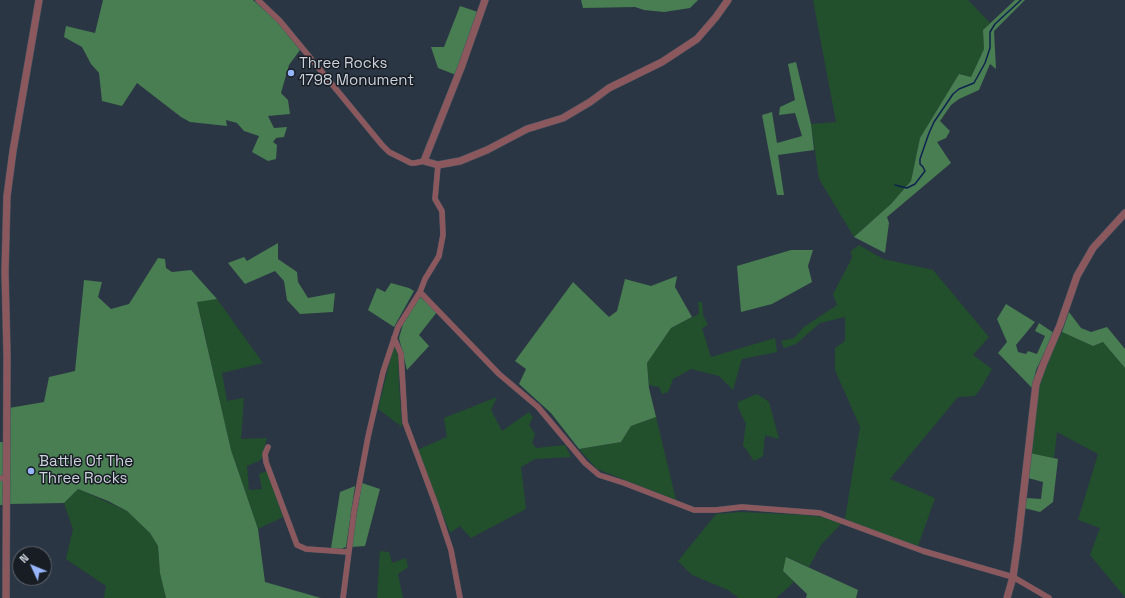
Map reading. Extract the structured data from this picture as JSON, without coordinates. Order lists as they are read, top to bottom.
{
  "places": ["Three Rocks 1798 Monument", "Battle Of The Three Rocks"],
  "north": "top left"
}
